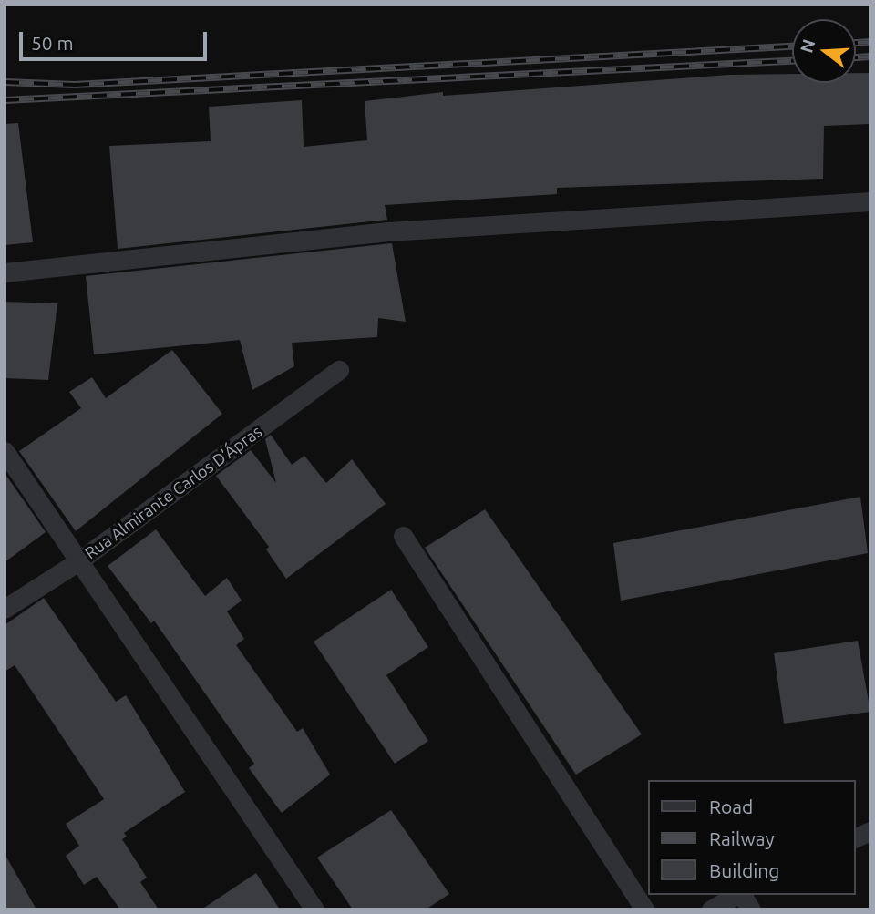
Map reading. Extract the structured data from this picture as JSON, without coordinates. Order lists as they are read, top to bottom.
{
  "streets": {
    "street": ["Rua Almirante Carlos D’Ápras"]
  },
  "legend": ["Road", "Railway", "Building"],
  "scale_bar": "50 m",
  "north": "left"
}
